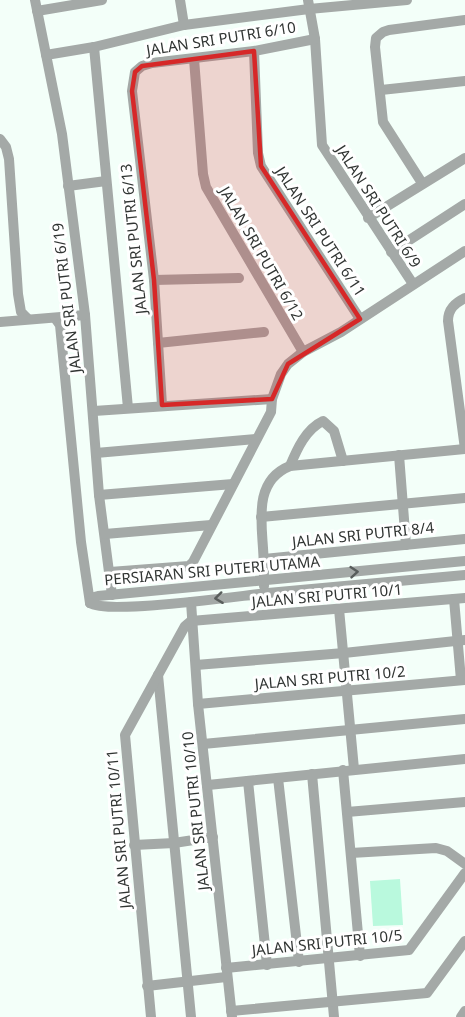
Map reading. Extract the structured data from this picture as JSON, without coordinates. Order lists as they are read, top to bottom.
{
  "streets": {
    "street": [
      "JALAN SRI PUTRI 6/10",
      "JALAN SRI PUTRI 6/9",
      "JALAN SRI PUTRI 6/11",
      "JALAN SRI PUTRI 6/13",
      "JALAN SRI PUTRI 6/12",
      "JALAN SRI PUTRI 6/19",
      "JALAN SRI PUTRI 8/4",
      "PERSIARAN SRI PUTERI UTAMA",
      "JALAN SRI PUTRI 10/1",
      "JALAN SRI PUTRI 10/2",
      "JALAN SRI PUTRI 10/10",
      "JALAN SRI PUTRI 10/11",
      "JALAN SRI PUTRI 10/5"
    ]
  },
  "crossings": [
    ["JALAN SRI PUTRI 6/10", "JALAN SRI PUTRI 6/9"],
    ["JALAN SRI PUTRI 6/10", "JALAN SRI PUTRI 6/11"],
    ["JALAN SRI PUTRI 6/10", "JALAN SRI PUTRI 6/13"],
    ["JALAN SRI PUTRI 6/10", "JALAN SRI PUTRI 6/12"],
    ["JALAN SRI PUTRI 6/19", "PERSIARAN SRI PUTERI UTAMA"],
    ["PERSIARAN SRI PUTERI UTAMA", "JALAN SRI PUTRI 10/10"],
    ["JALAN SRI PUTRI 10/1", "JALAN SRI PUTRI 10/10"],
    ["JALAN SRI PUTRI 10/1", "JALAN SRI PUTRI 10/11"],
    ["JALAN SRI PUTRI 10/2", "JALAN SRI PUTRI 10/10"],
    ["JALAN SRI PUTRI 10/10", "JALAN SRI PUTRI 10/11"],
    ["JALAN SRI PUTRI 10/10", "JALAN SRI PUTRI 10/5"],
    ["JALAN SRI PUTRI 10/11", "JALAN SRI PUTRI 10/5"]
  ]
}
